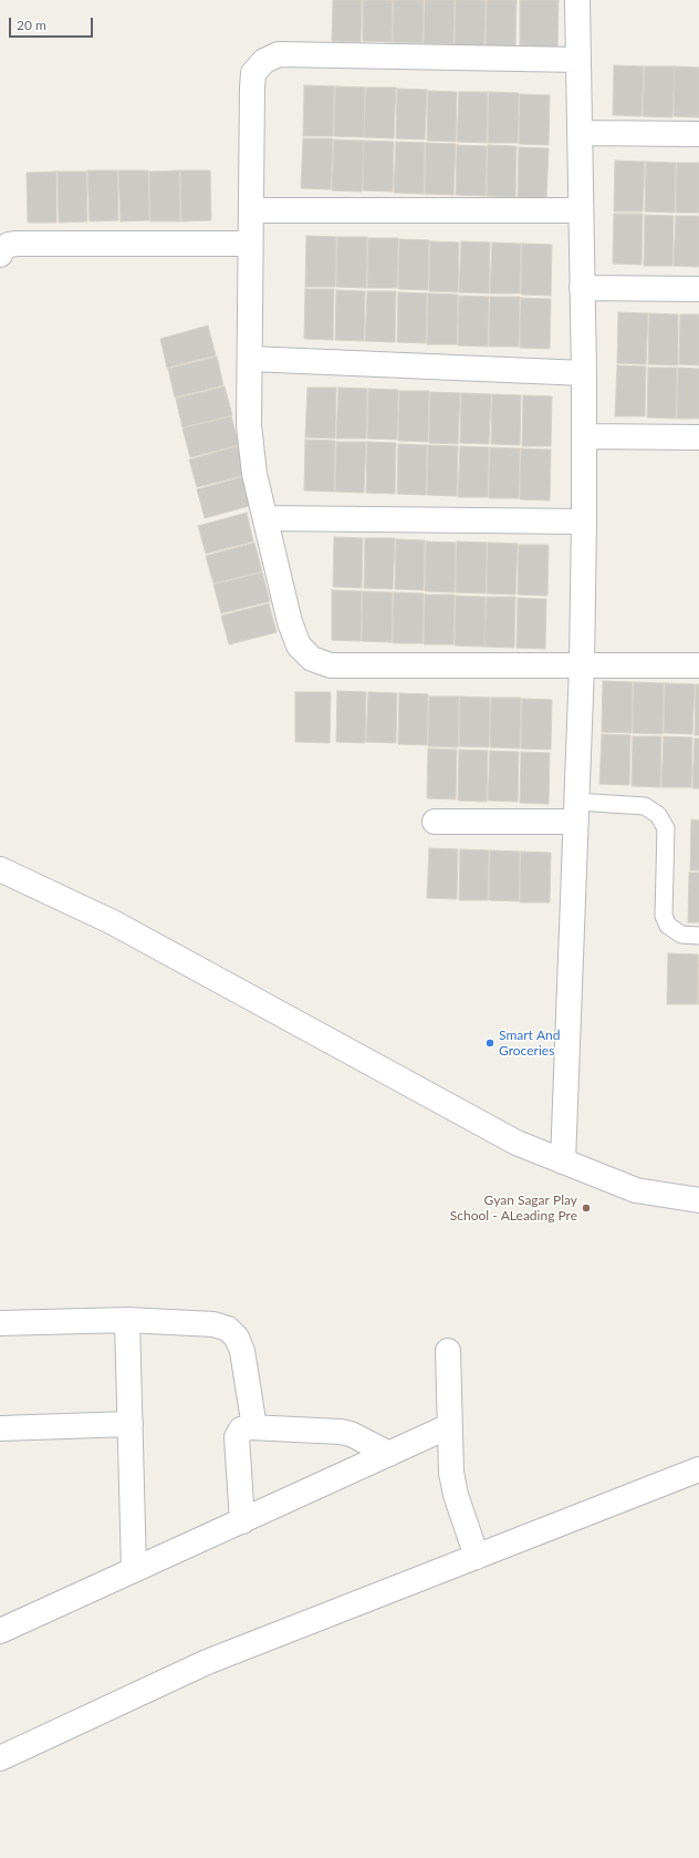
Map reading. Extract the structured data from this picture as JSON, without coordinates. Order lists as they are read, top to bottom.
{
  "places": ["Smart And Groceries", "Gyan Sagar Play School - ALeading Pre"],
  "scale_bar": "20 m"
}
